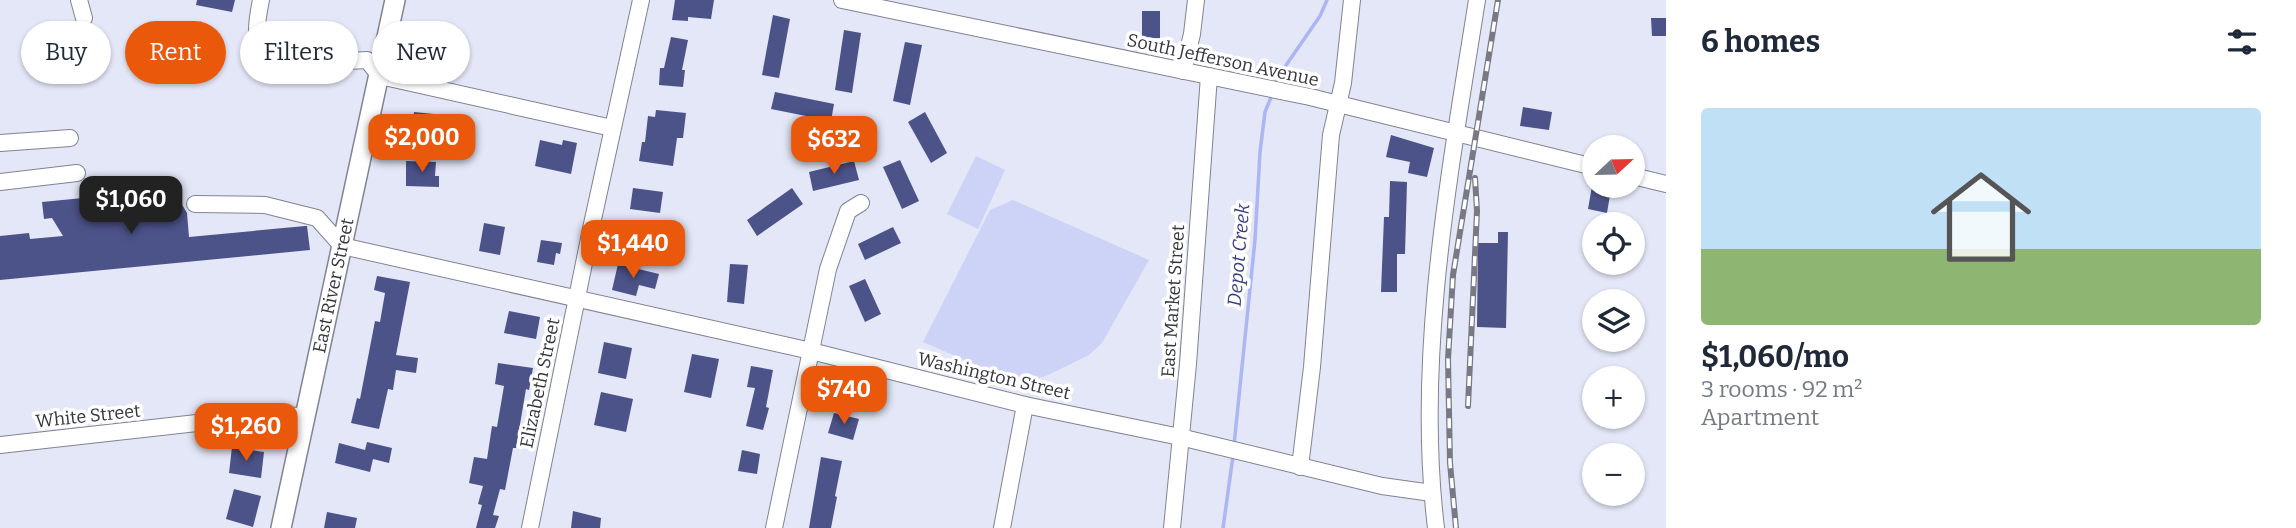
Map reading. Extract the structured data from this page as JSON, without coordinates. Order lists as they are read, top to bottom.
{
  "streets": {
    "main road": ["East River Street"],
    "street": [
      "South Jefferson Avenue",
      "East Market Street",
      "Washington Street",
      "Elizabeth Street",
      "White Street"
    ]
  },
  "crossings": [
    ["South Jefferson Avenue", "East Market Street"],
    ["East River Street", "Washington Street"],
    ["East River Street", "White Street"],
    ["East Market Street", "Washington Street"],
    ["Washington Street", "Elizabeth Street"]
  ],
  "water": ["Depot Creek"],
  "north": "right",
  "page": {
    "heading": "6 homes",
    "chip": [
      "Buy",
      "Rent",
      "Filters",
      "New"
    ],
    "list": [
      {
        "name": "$1,060/mo",
        "note": "3 rooms · 92 m² · Apartment"
      }
    ],
    "price": [
      "$2,000",
      "$632",
      "$1,060",
      "$1,440",
      "$740",
      "$1,260"
    ],
    "map_buttons": ["+", "−"]
  }
}
